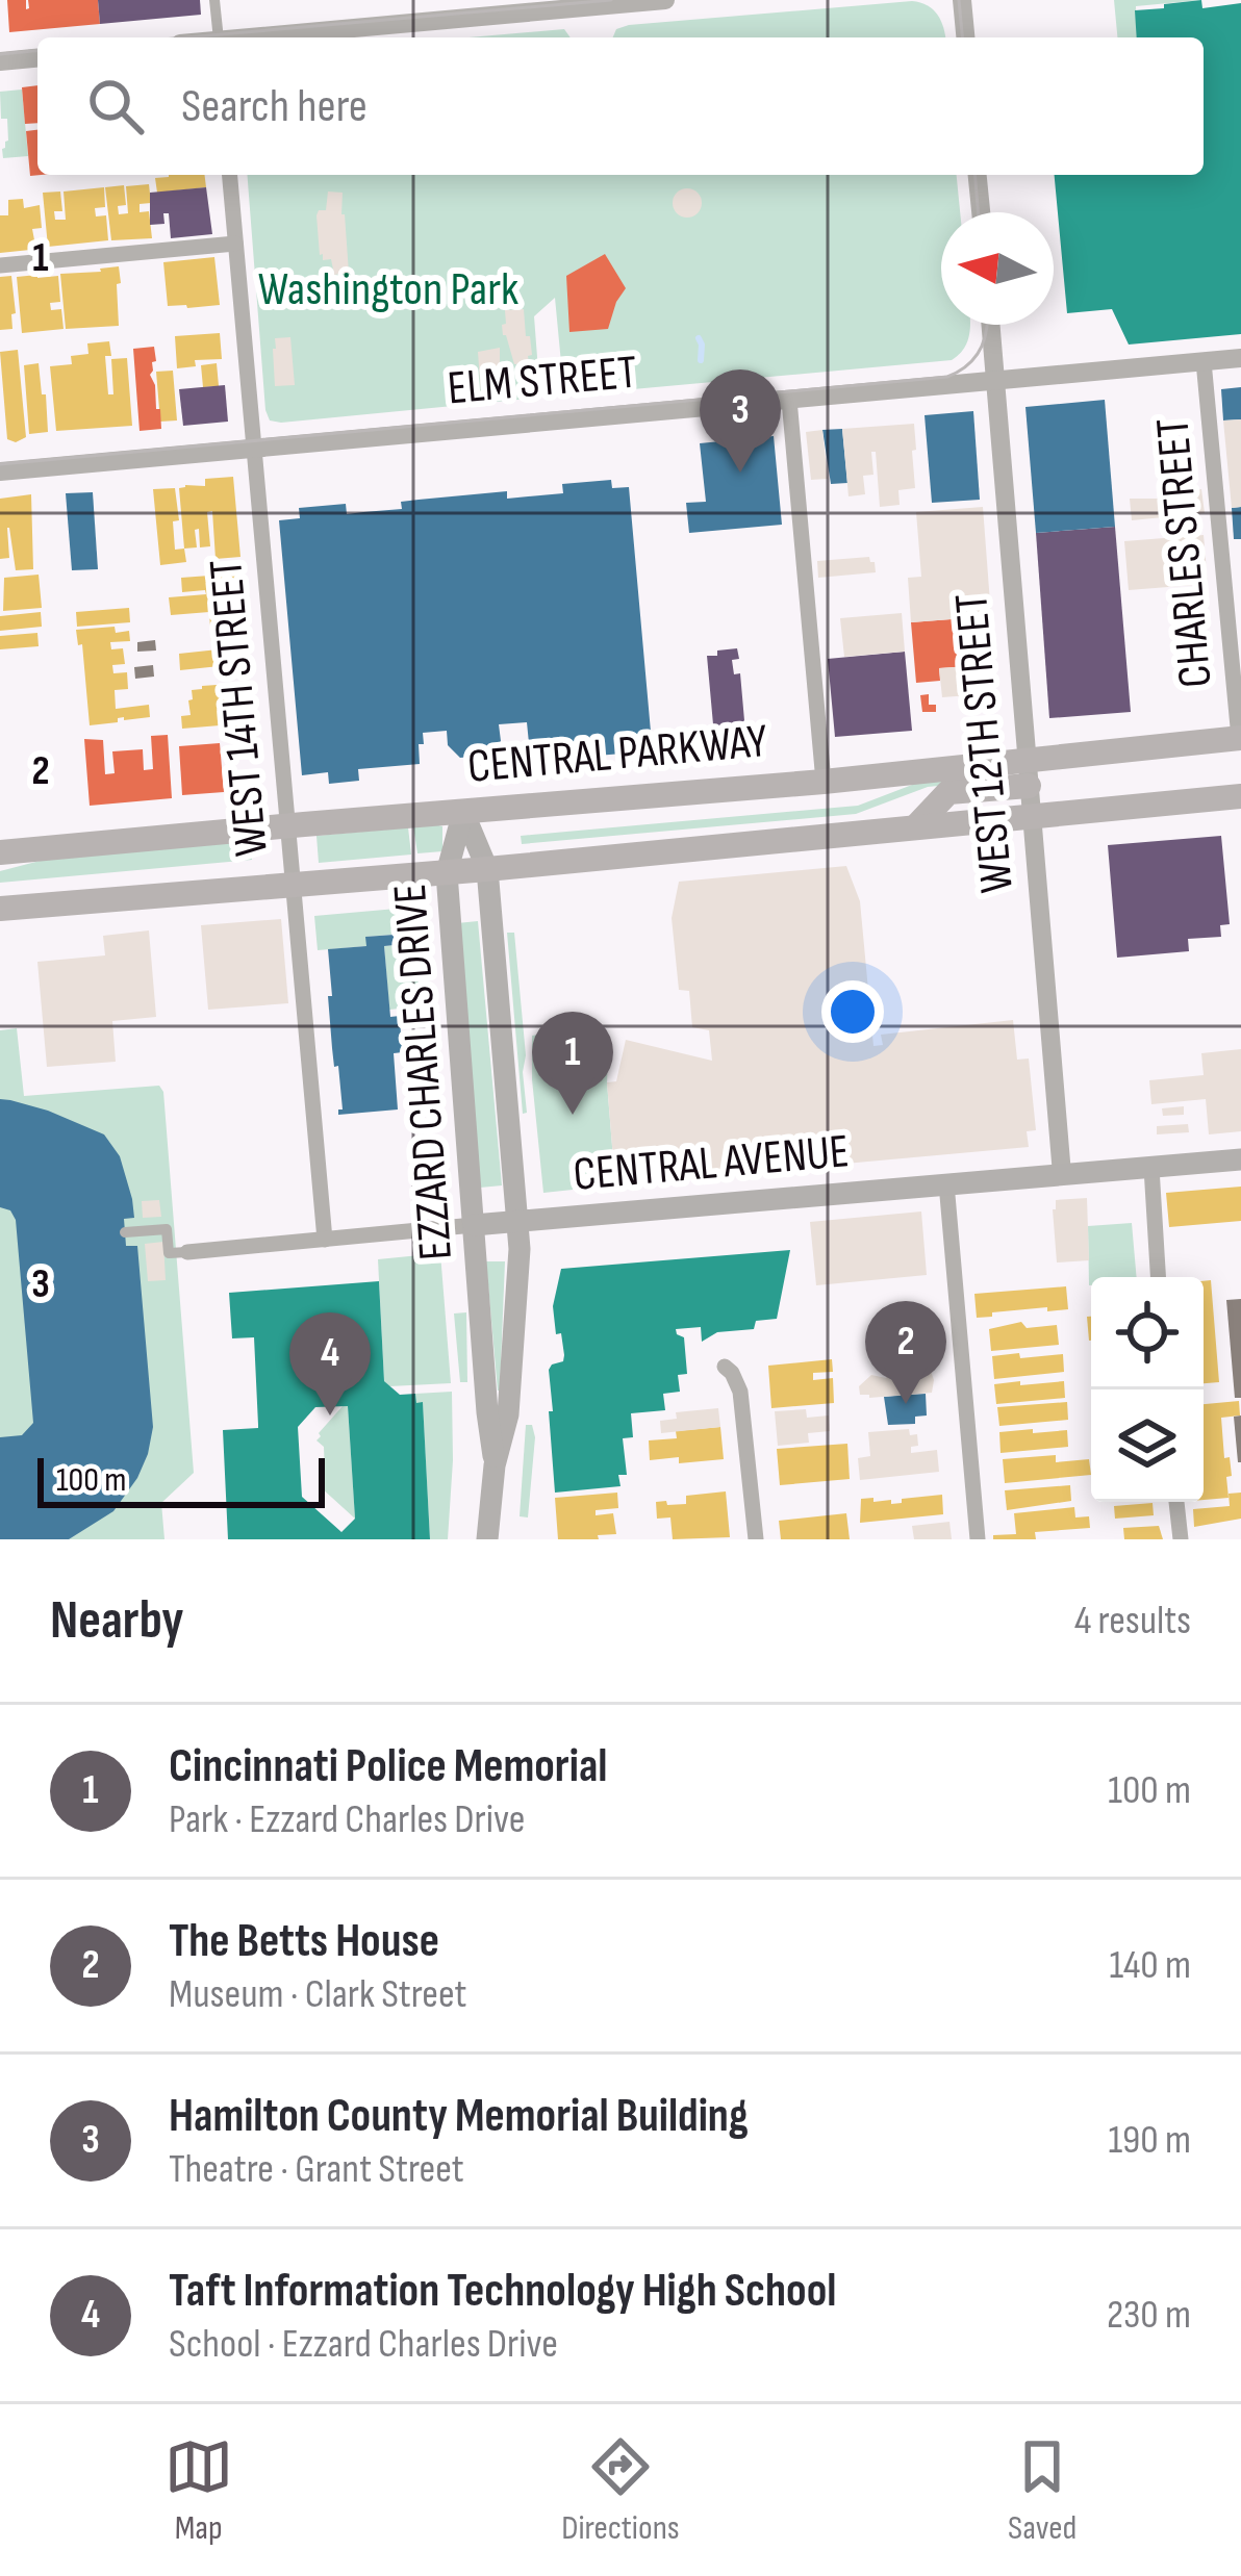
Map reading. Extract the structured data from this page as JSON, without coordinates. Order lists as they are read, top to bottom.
{
  "streets": {
    "main road": ["CENTRAL PARKWAY", "EZZARD CHARLES DRIVE", "CENTRAL AVENUE"],
    "street": [
      "ELM STREET",
      "CHARLES STREET",
      "WEST 14TH STREET",
      "WEST 12TH STREET"
    ]
  },
  "crossings": [
    ["ELM STREET", "CHARLES STREET"],
    ["ELM STREET", "WEST 14TH STREET"],
    ["ELM STREET", "WEST 12TH STREET"],
    ["CHARLES STREET", "CENTRAL PARKWAY"],
    ["WEST 14TH STREET", "CENTRAL PARKWAY"],
    ["WEST 14TH STREET", "CENTRAL AVENUE"],
    ["WEST 12TH STREET", "CENTRAL PARKWAY"],
    ["WEST 12TH STREET", "CENTRAL AVENUE"],
    ["CENTRAL PARKWAY", "EZZARD CHARLES DRIVE"],
    ["EZZARD CHARLES DRIVE", "CENTRAL AVENUE"]
  ],
  "parks": ["Washington Park"],
  "scale_bar": "100 m",
  "north": "left",
  "page": {
    "search": "Search here",
    "pins": [
      "3",
      "1",
      "2",
      "4"
    ],
    "scale": "100 m",
    "heading": ["Nearby", "4 results"],
    "list": [
      {
        "mark": "1",
        "name": "Cincinnati Police Memorial",
        "note": "Park · Ezzard Charles Drive",
        "value": "100 m"
      },
      {
        "mark": "2",
        "name": "The Betts House",
        "note": "Museum · Clark Street",
        "value": "140 m"
      },
      {
        "mark": "3",
        "name": "Hamilton County Memorial Building",
        "note": "Theatre · Grant Street",
        "value": "190 m"
      },
      {
        "mark": "4",
        "name": "Taft Information Technology High School",
        "note": "School · Ezzard Charles Drive",
        "value": "230 m"
      }
    ],
    "nav": ["Map", "Directions", "Saved"]
  },
  "grid": {
    "rows": ["1", "2", "3"]
  }
}
